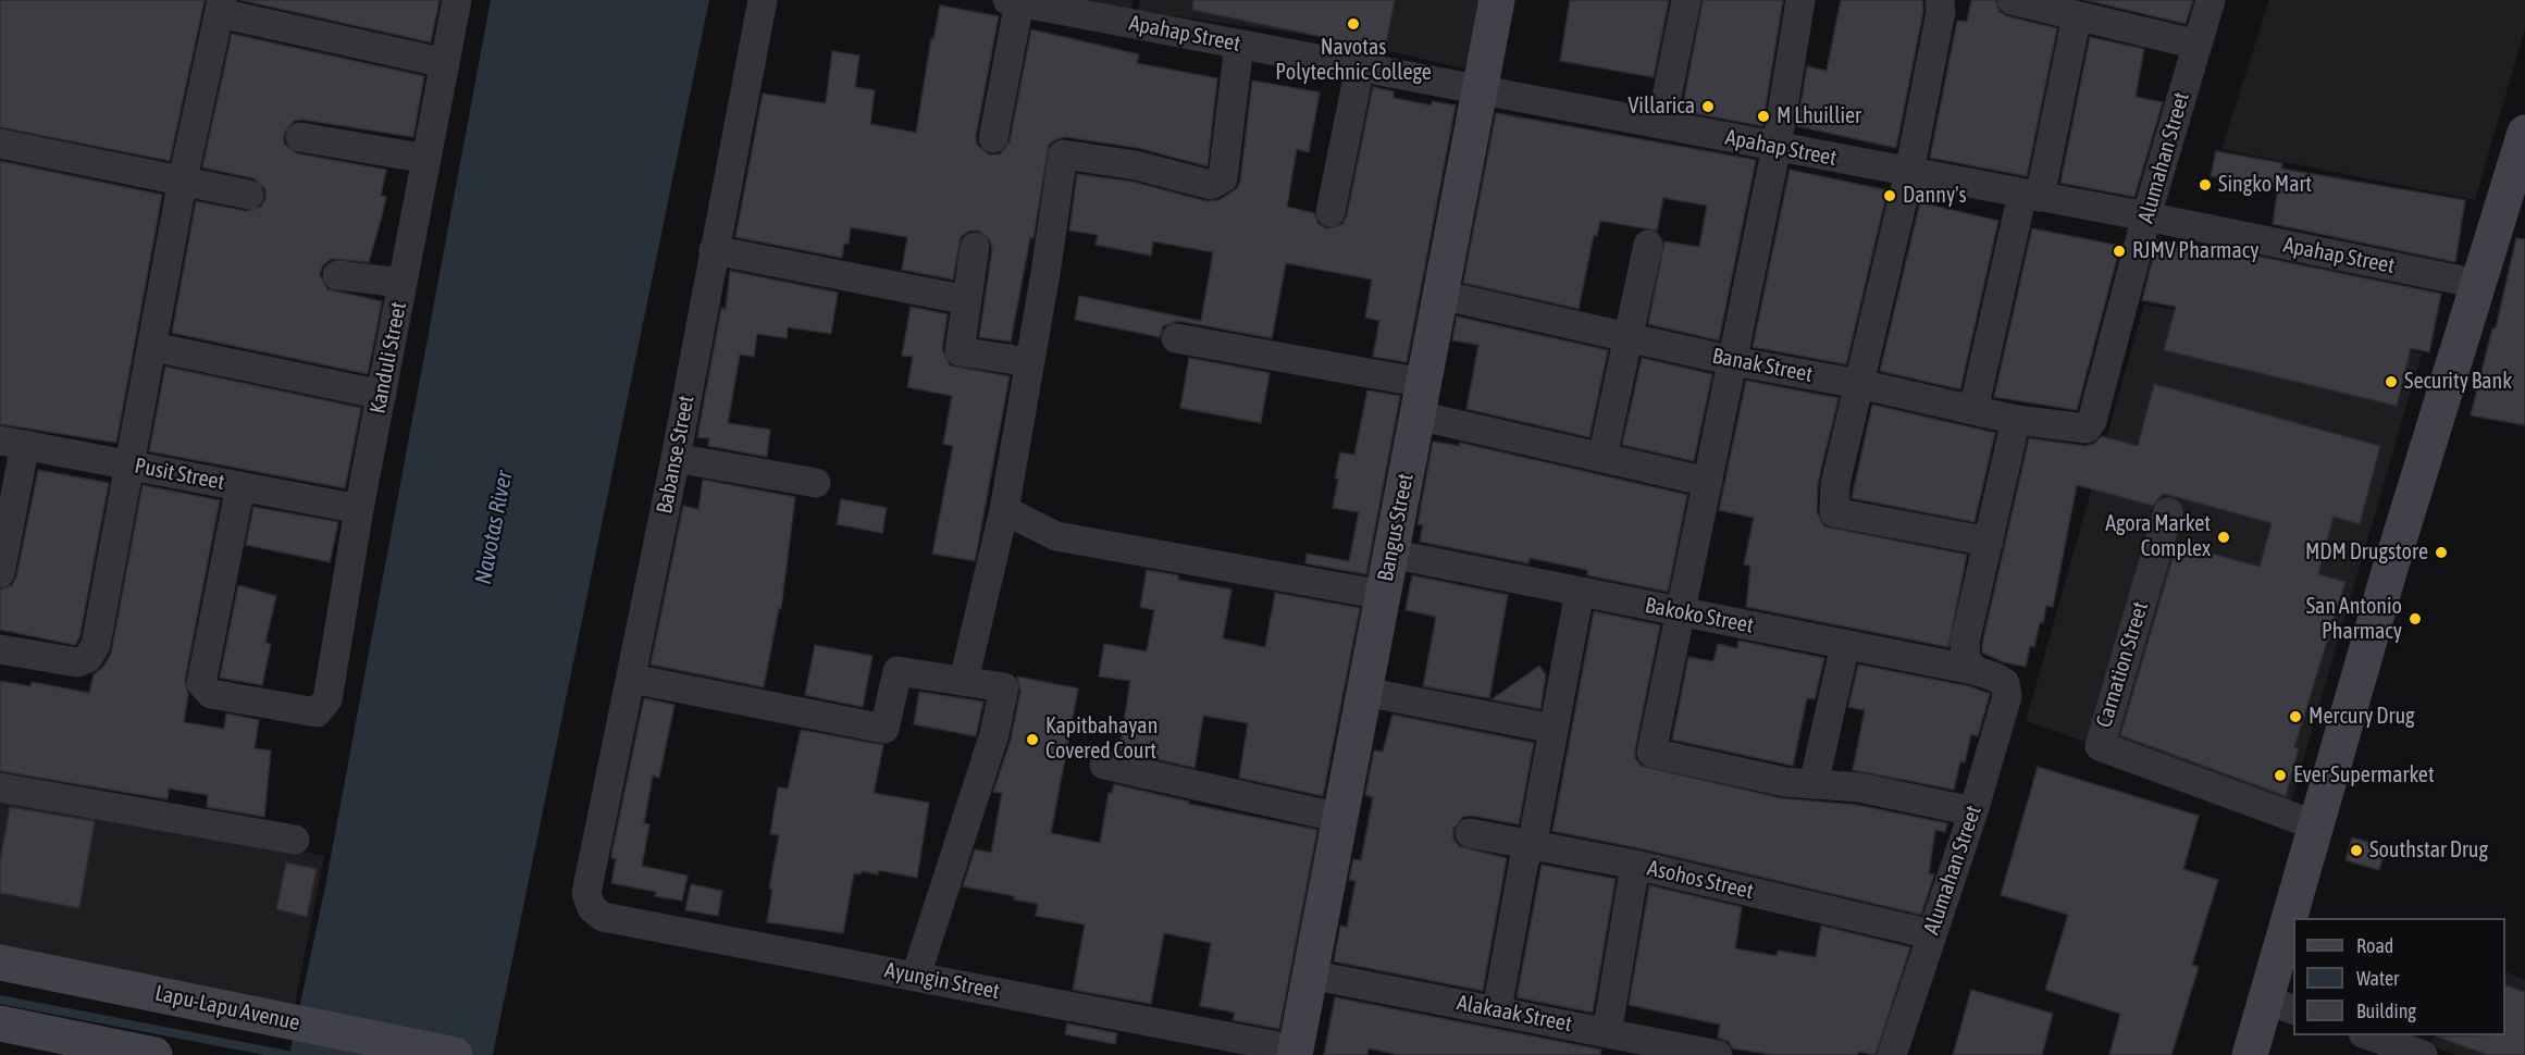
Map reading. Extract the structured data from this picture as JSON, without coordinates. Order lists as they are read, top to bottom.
{
  "streets": {
    "main road": ["Bangus Street", "Lapu-Lapu Avenue"],
    "street": [
      "Apahap Street",
      "Alumahan Street",
      "Kanduli Street",
      "Banak Street",
      "Babanse Street",
      "Pusit Street",
      "Bakoko Street",
      "Carnation Street",
      "Asohos Street",
      "Ayungin Street",
      "Alakaak Street"
    ]
  },
  "crossings": [
    ["Apahap Street", "Alumahan Street"],
    ["Apahap Street", "Bangus Street"],
    ["Alumahan Street", "Banak Street"],
    ["Alumahan Street", "Bakoko Street"],
    ["Alumahan Street", "Asohos Street"],
    ["Kanduli Street", "Pusit Street"],
    ["Banak Street", "Bangus Street"],
    ["Babanse Street", "Ayungin Street"],
    ["Bangus Street", "Bakoko Street"],
    ["Bangus Street", "Ayungin Street"],
    ["Bangus Street", "Alakaak Street"]
  ],
  "water": ["Navotas River"],
  "places": [
    "Navotas Polytechnic College",
    "Villarica",
    "M Lhuillier",
    "Singko Mart",
    "Danny's",
    "RJMV Pharmacy",
    "Security Bank",
    "Agora Market Complex",
    "MDM Drugstore",
    "San Antonio Pharmacy",
    "Mercury Drug",
    "Kapitbahayan Covered Court",
    "Ever Supermarket",
    "Southstar Drug"
  ],
  "legend": ["Road", "Water", "Building"]
}
